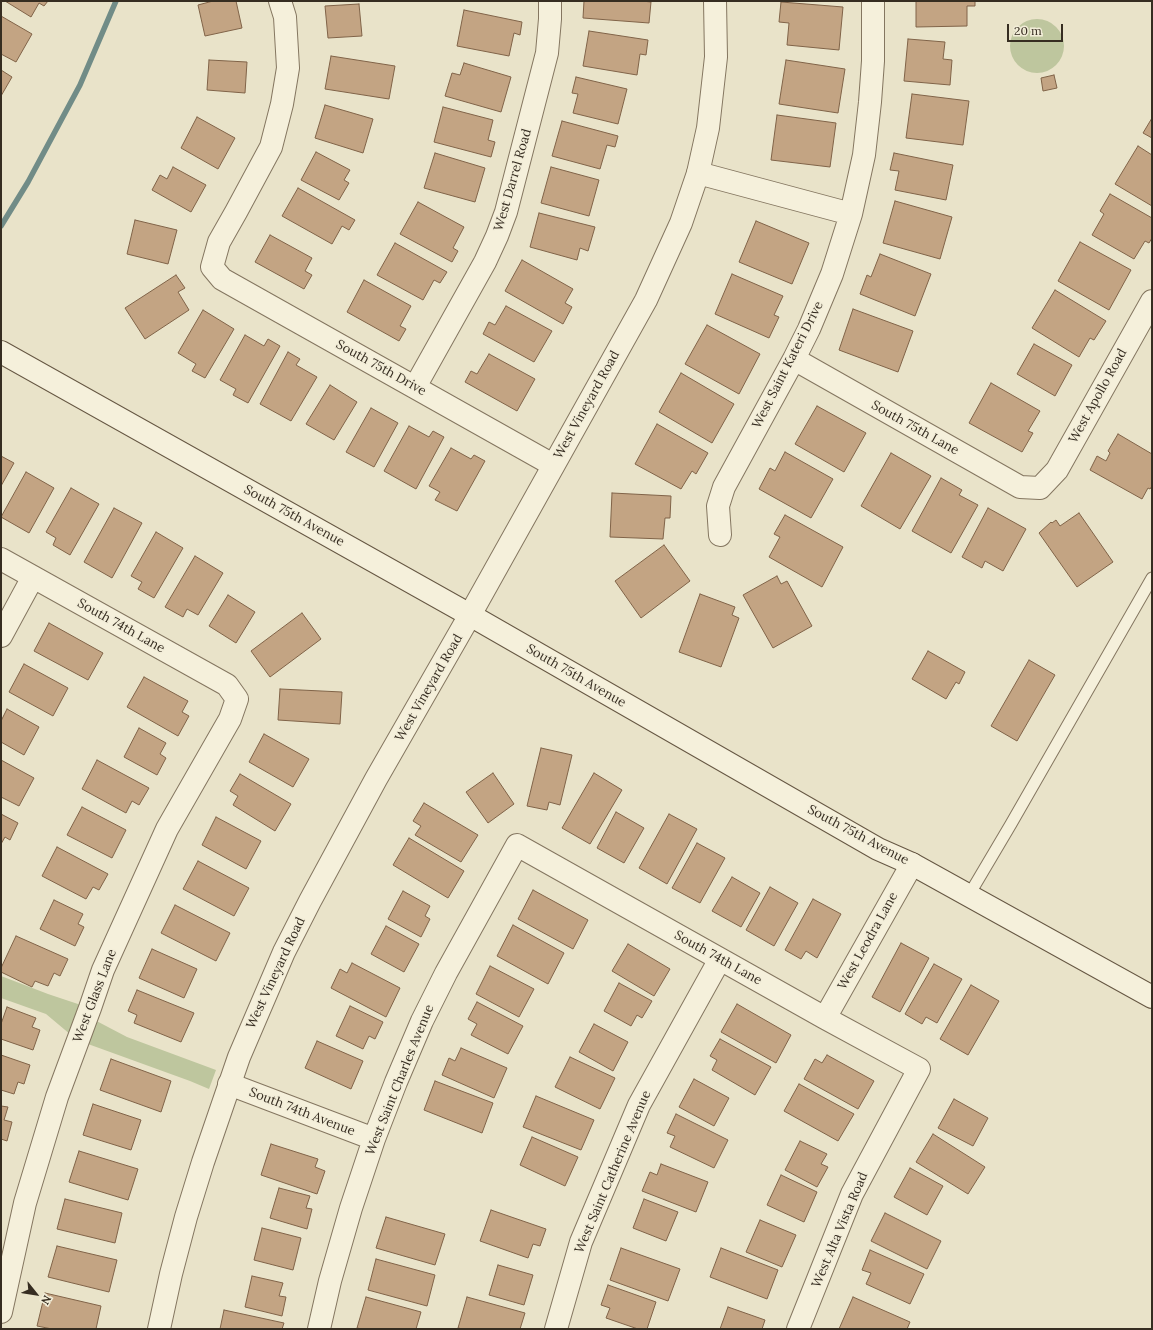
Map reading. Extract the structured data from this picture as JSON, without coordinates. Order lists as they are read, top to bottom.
{
  "streets": {
    "street": [
      "West Darrel Road",
      "West Saint Kateri Drive",
      "South 75th Drive",
      "West Apollo Road",
      "West Vineyard Road",
      "South 75th Lane",
      "South 75th Avenue",
      "South 74th Lane",
      "West Leodra Lane",
      "West Glass Lane",
      "West Saint Charles Avenue",
      "South 74th Avenue",
      "West Saint Catherine Avenue",
      "West Alta Vista Road"
    ]
  },
  "crossings": [
    ["West Darrel Road", "South 75th Drive"],
    ["West Saint Kateri Drive", "South 75th Lane"],
    ["South 75th Drive", "West Vineyard Road"],
    ["West Apollo Road", "South 75th Lane"],
    ["West Vineyard Road", "South 75th Avenue"],
    ["West Vineyard Road", "South 74th Avenue"],
    ["South 75th Avenue", "West Leodra Lane"],
    ["South 74th Lane", "West Leodra Lane"],
    ["South 74th Lane", "West Glass Lane"],
    ["South 74th Lane", "West Saint Charles Avenue"],
    ["South 74th Lane", "West Saint Catherine Avenue"],
    ["South 74th Lane", "West Alta Vista Road"],
    ["West Saint Charles Avenue", "South 74th Avenue"]
  ],
  "scale_bar": "20 m",
  "north": "bottom right"
}
